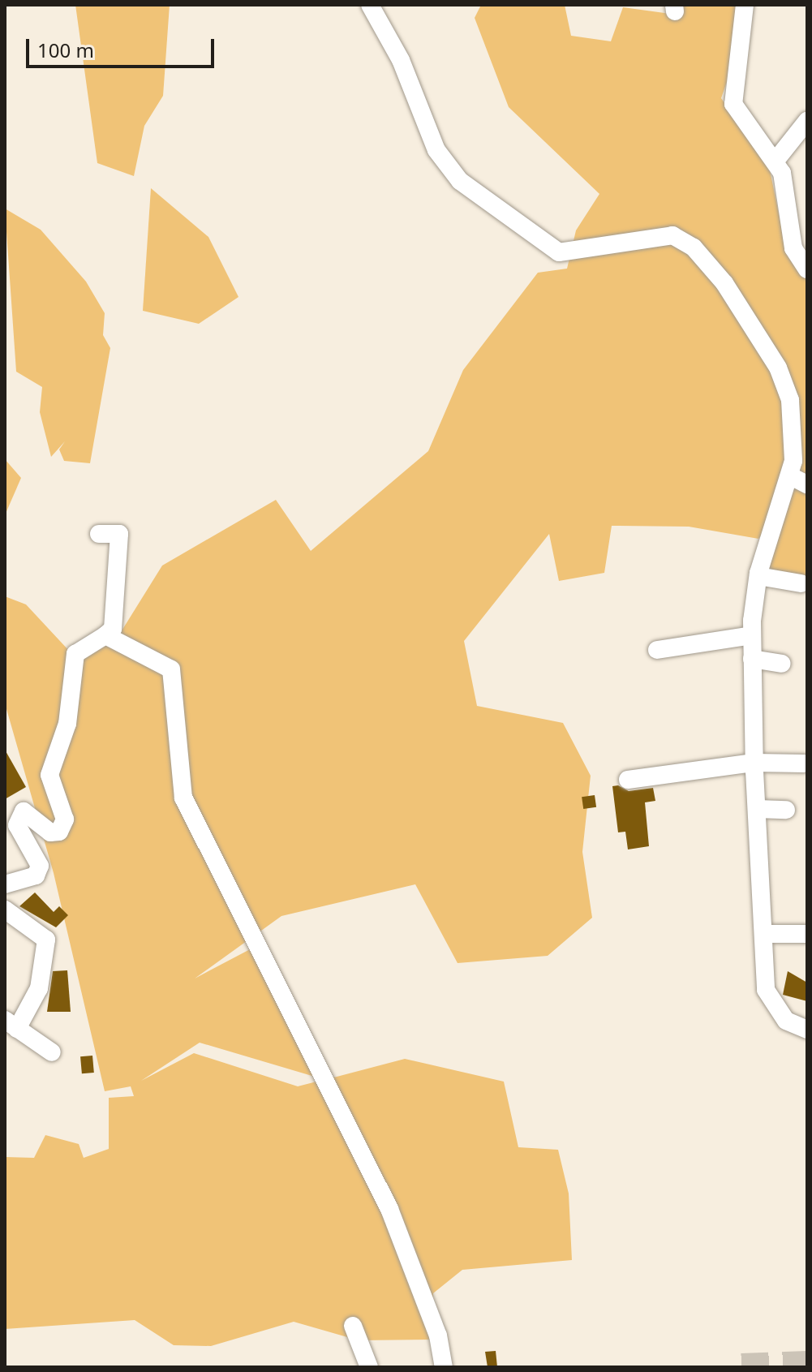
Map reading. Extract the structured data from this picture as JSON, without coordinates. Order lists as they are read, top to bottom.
{
  "scale_bar": "100 m"
}
